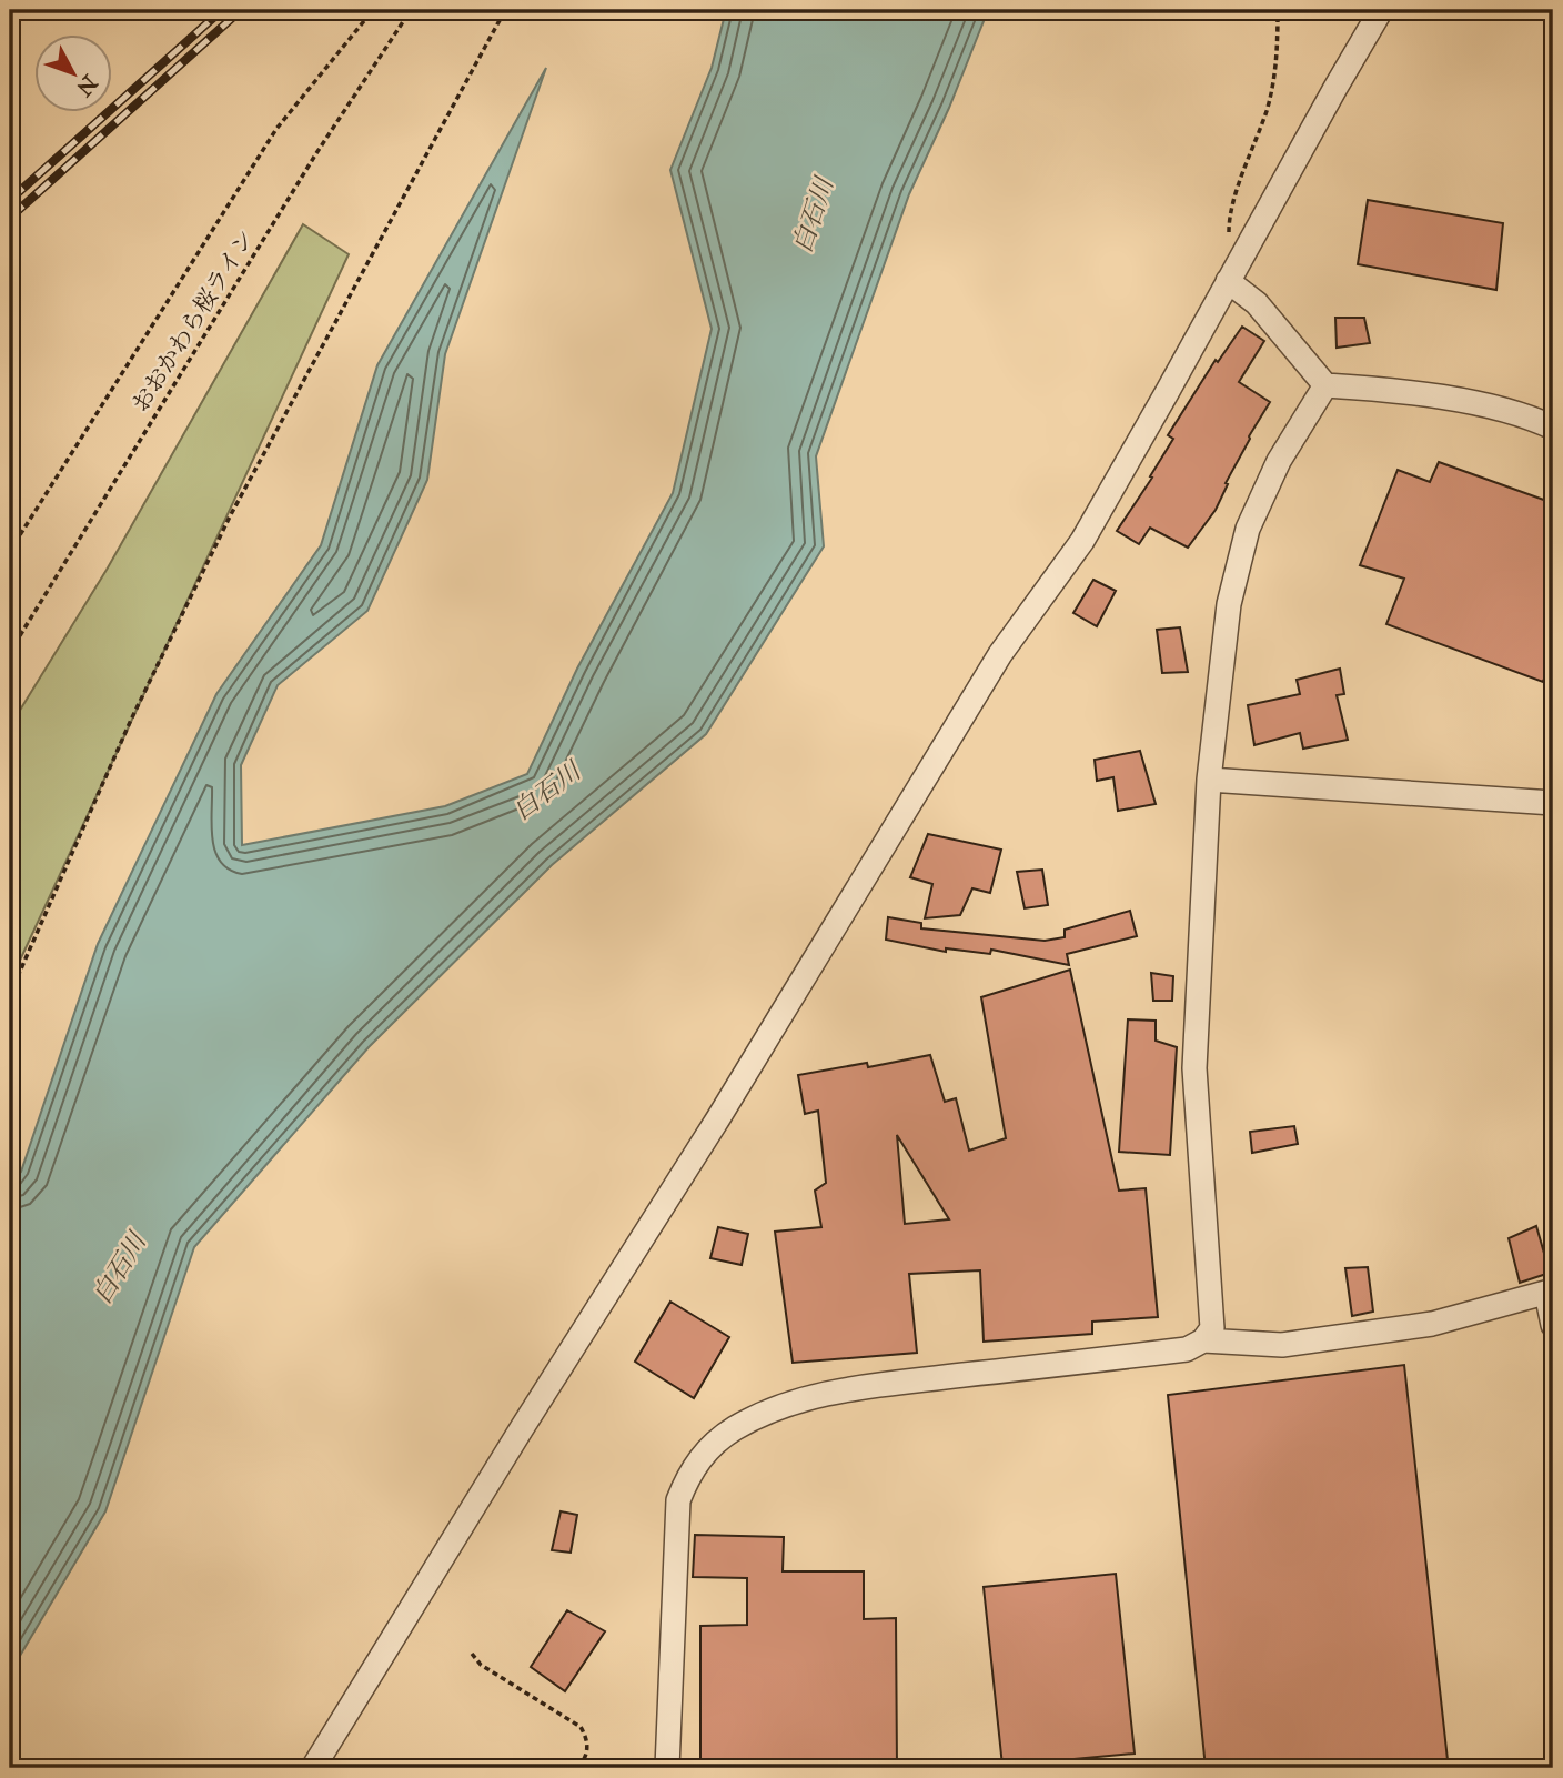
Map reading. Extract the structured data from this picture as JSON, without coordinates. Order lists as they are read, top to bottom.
{
  "streets": {
    "path": ["おおかわら桜ライン"]
  },
  "water": ["白石川"],
  "north": "bottom right"
}
